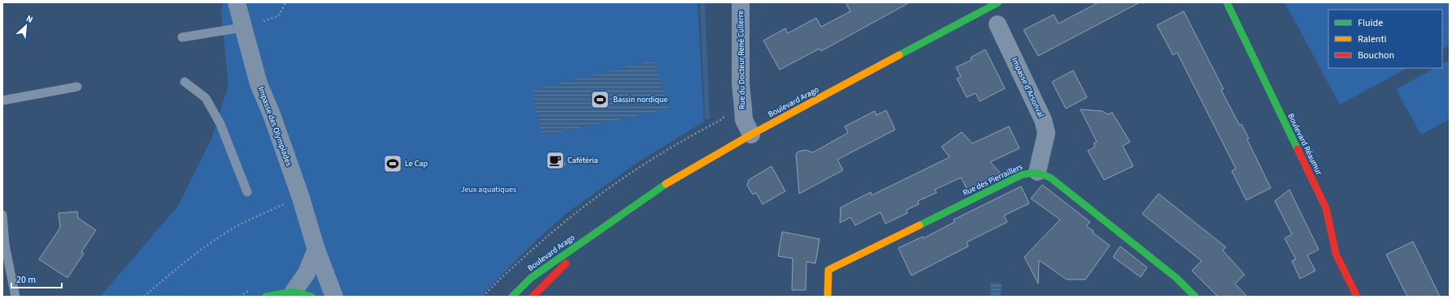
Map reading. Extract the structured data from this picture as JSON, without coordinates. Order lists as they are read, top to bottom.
{
  "streets": {
    "street": [
      "Rue du Docteur René Cullerre",
      "Impasse d'Arsonval",
      "Boulevard Arago",
      "Impasse des Olympiades",
      "Boulevard Réaumur",
      "Rue des Pierraillers"
    ]
  },
  "crossings": [
    ["Rue du Docteur René Cullerre", "Boulevard Arago"],
    ["Impasse d'Arsonval", "Rue des Pierraillers"]
  ],
  "parks": ["Jeux aquatiques"],
  "places": {
    "sports": ["Bassin nordique", "Le Cap"],
    "cafe": ["Cafétéria"]
  },
  "legend": ["Fluide", "Ralenti", "Bouchon"],
  "scale_bar": "20 m",
  "north": "top right"
}
